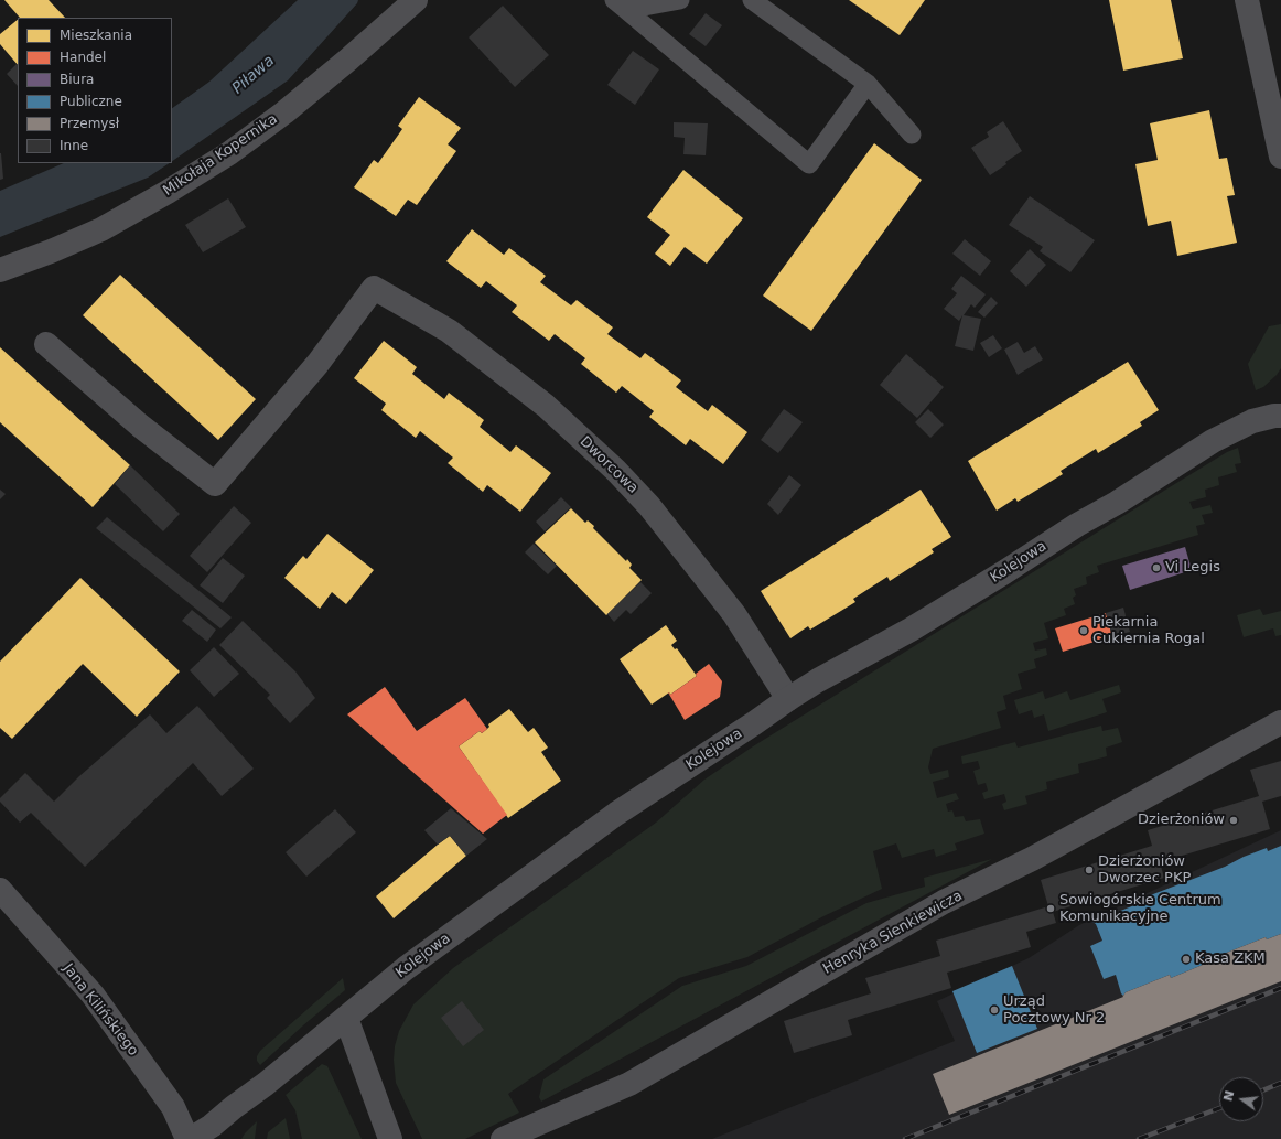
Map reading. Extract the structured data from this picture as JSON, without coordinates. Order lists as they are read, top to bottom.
{
  "streets": {
    "street": [
      "Mikołaja Kopernika",
      "Dworcowa",
      "Kolejowa",
      "Henryka Sienkiewicza",
      "Jana Kilińskiego"
    ]
  },
  "crossings": [
    ["Dworcowa", "Kolejowa"]
  ],
  "water": ["Piława"],
  "places": [
    "Vi Legis",
    "Piekarnia Cukiernia Rogal",
    "Dzierżoniów",
    "Dzierżoniów Dworzec PKP",
    "Sowiogórskie Centrum Komunikacyjne",
    "Kasa ZKM",
    "Urząd Pocztowy Nr 2"
  ],
  "legend": [
    "Mieszkania",
    "Handel",
    "Biura",
    "Publiczne",
    "Przemysł",
    "Inne"
  ],
  "north": "left"
}
